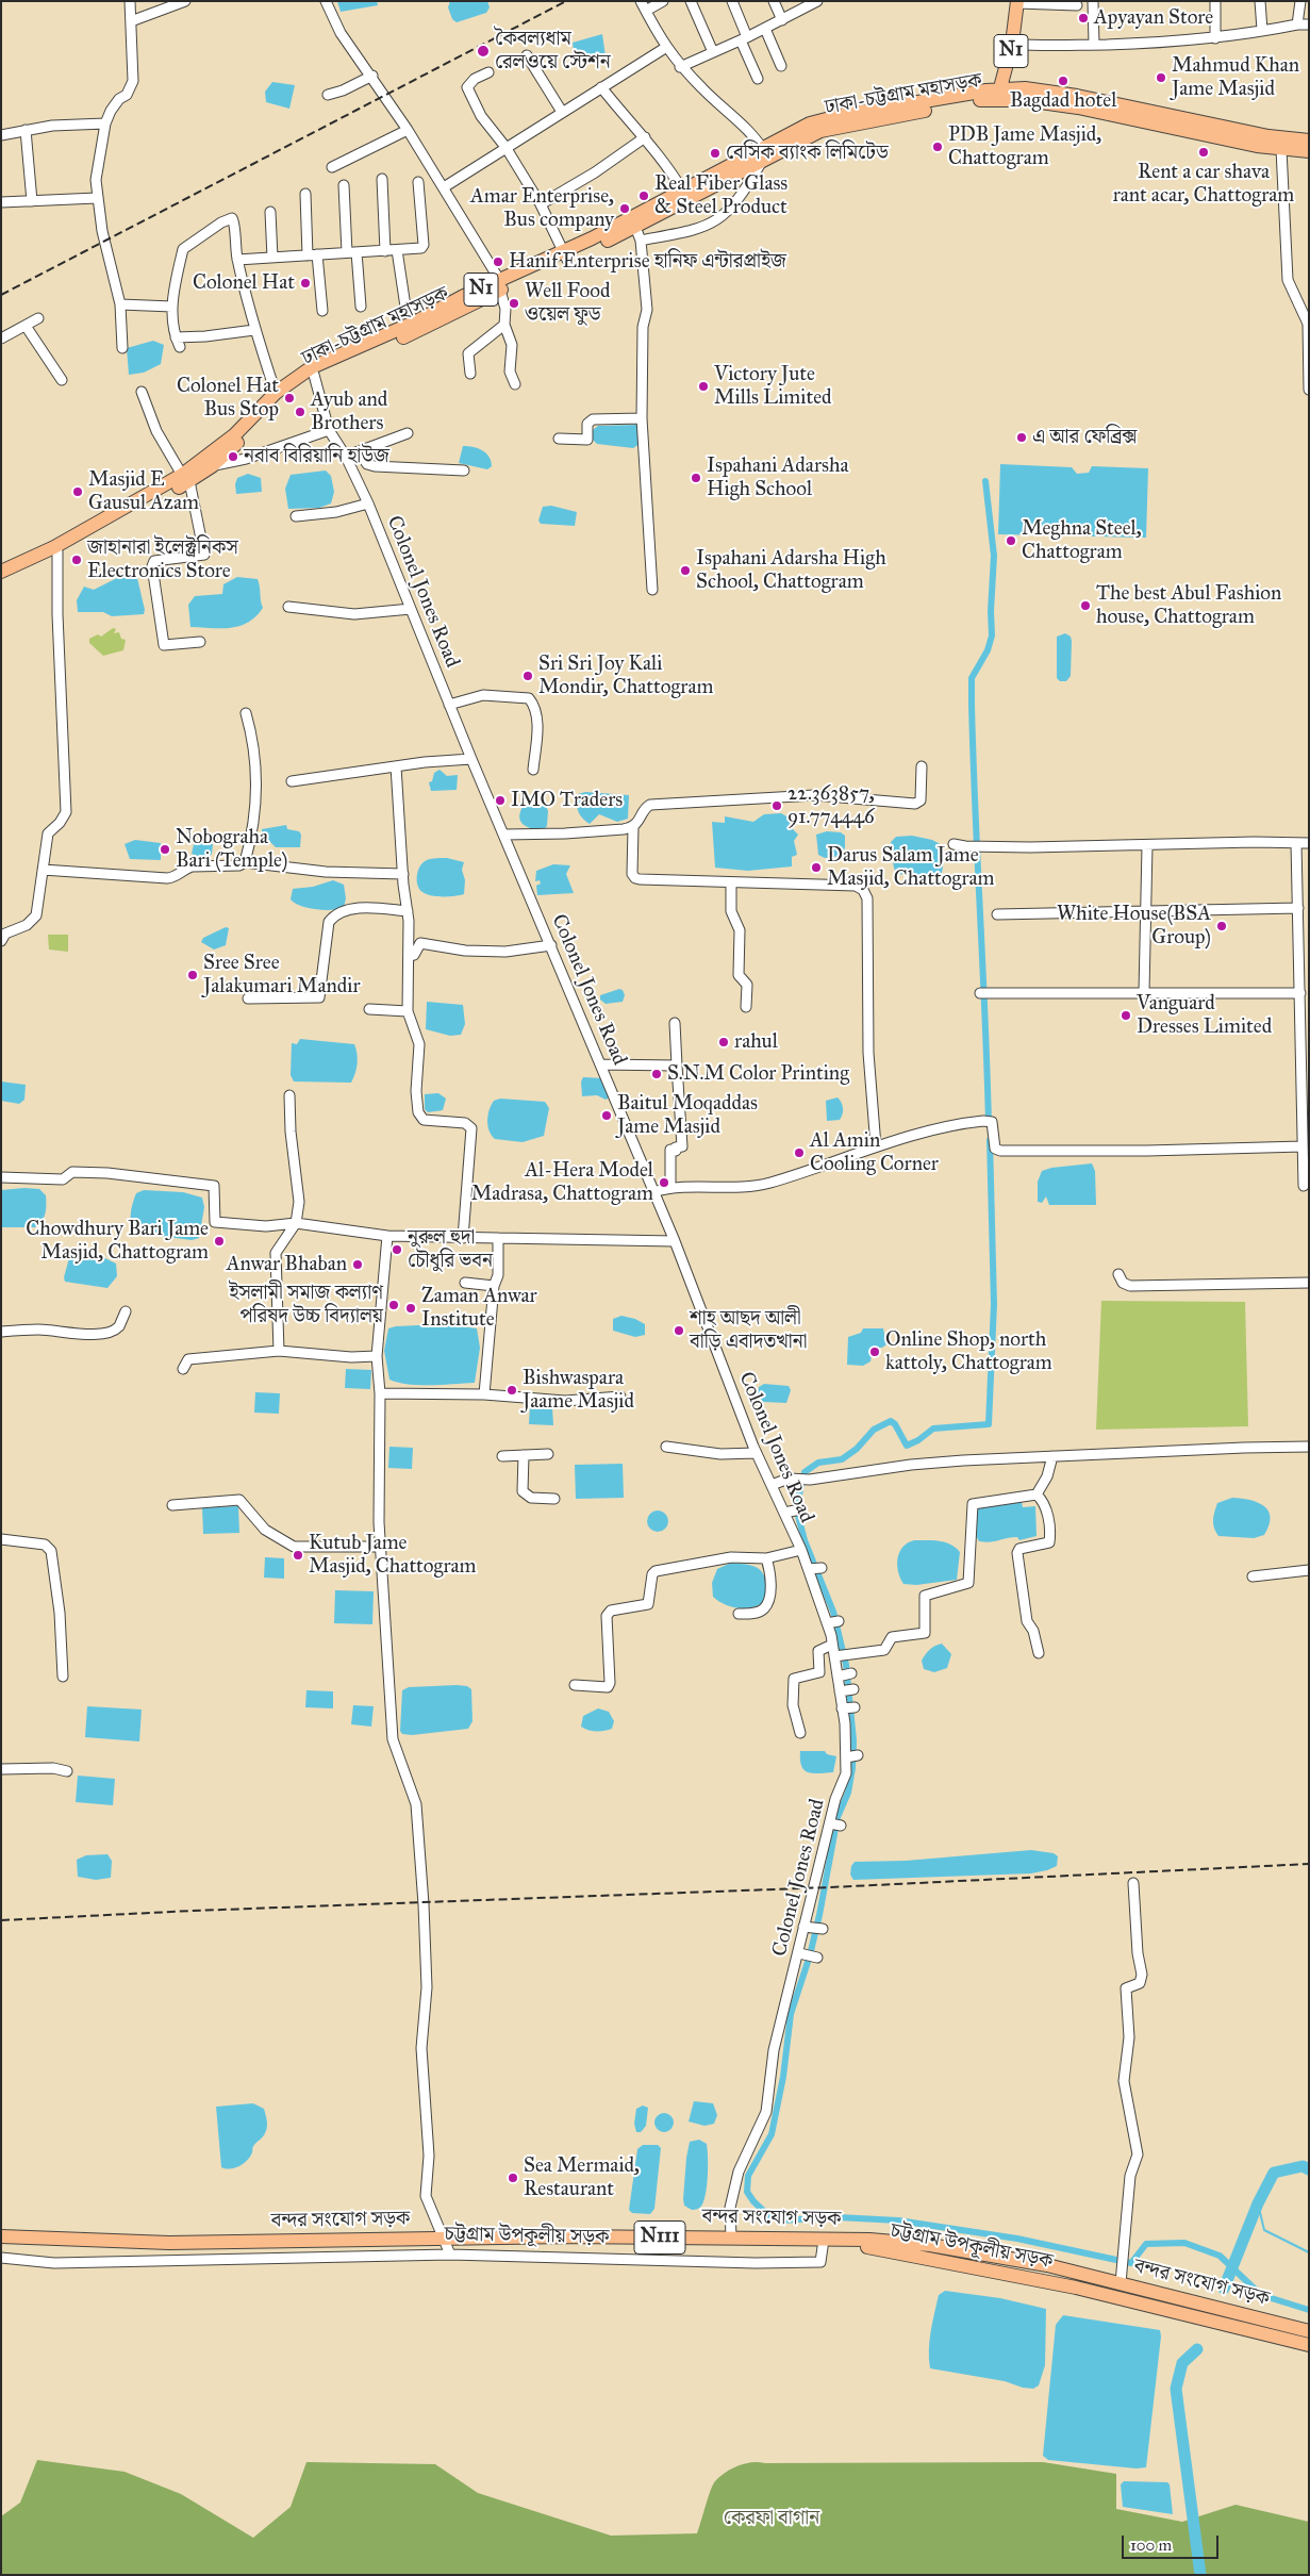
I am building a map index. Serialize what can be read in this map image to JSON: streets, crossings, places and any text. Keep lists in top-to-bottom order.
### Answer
{
  "streets": {
    "highway": [
      "N1",
      "ঢাকা-চট্টগ্রাম মহাসড়ক",
      "বন্দর সংযোগ সড়ক",
      "চট্টগ্রাম উপকূলীয় সড়ক",
      "N111"
    ],
    "street": ["Colonel Jones Road"]
  },
  "crossings": [
    ["ঢাকা-চট্টগ্রাম মহাসড়ক", "Colonel Jones Road"],
    ["Colonel Jones Road", "বন্দর সংযোগ সড়ক"],
    ["বন্দর সংযোগ সড়ক", "চট্টগ্রাম উপকূলীয় সড়ক"]
  ],
  "parks": ["কেরফা বাগান"],
  "places": [
    "Apyayan Store",
    "কৈবল্যধাম রেলওয়ে স্টেশন",
    "Mahmud Khan Jame Masjid",
    "Bagdad hotel",
    "PDB Jame Masjid, Chattogram",
    "Rent a car shava rant acar, Chattogram",
    "বেসিক ব্যাংক লিমিটেড",
    "Real Fiber Glass & Steel Product",
    "Amar Enterprise, Bus company",
    "Hanif Enterprise হানিফ এন্টারপ্রাইজ",
    "Colonel Hat",
    "Well Food ওয়েল ফুড",
    "Victory Jute Mills Limited",
    "Colonel Hat Bus Stop",
    "Ayub and Brothers",
    "এ আর ফেব্রিক্স",
    "নবাব বিরিয়ানি হাউজ",
    "Ispahani Adarsha High School",
    "Masjid E Gausul Azam",
    "Meghna Steel, Chattogram",
    "জাহানারা ইলেক্ট্রনিকস Electronics Store",
    "Ispahani Adarsha High School, Chattogram",
    "The best Abul Fashion house, Chattogram",
    "Sri Sri Joy Kali Mondir, Chattogram",
    "IMO Traders",
    "22.363857, 91.774446",
    "Nobograha Bari (Temple)",
    "Darus Salam Jame Masjid, Chattogram",
    "White House(BSA Group)",
    "Sree Sree Jalakumari Mandir",
    "Vanguard Dresses Limited",
    "rahul",
    "S.N.M Color Printing",
    "Baitul Moqaddas Jame Masjid",
    "Al Amin Cooling Corner",
    "Al-Hera Model Madrasa, Chattogram",
    "Chowdhury Bari Jame Masjid, Chattogram",
    "নুরুল হুদা চৌধুরি ভবন",
    "Anwar Bhaban",
    "ইসলামী সমাজ কল্যাণ পরিষদ উচ্চ বিদ্যালয়",
    "Zaman Anwar Institute",
    "শাহ আছদ আলী বাড়ি এবাদতখানা",
    "Online Shop, north kattoly, Chattogram",
    "Bishwaspara Jaame Masjid",
    "Kutub Jame Masjid, Chattogram",
    "Sea Mermaid, Restaurant"
  ],
  "scale_bar": "100 m"
}
